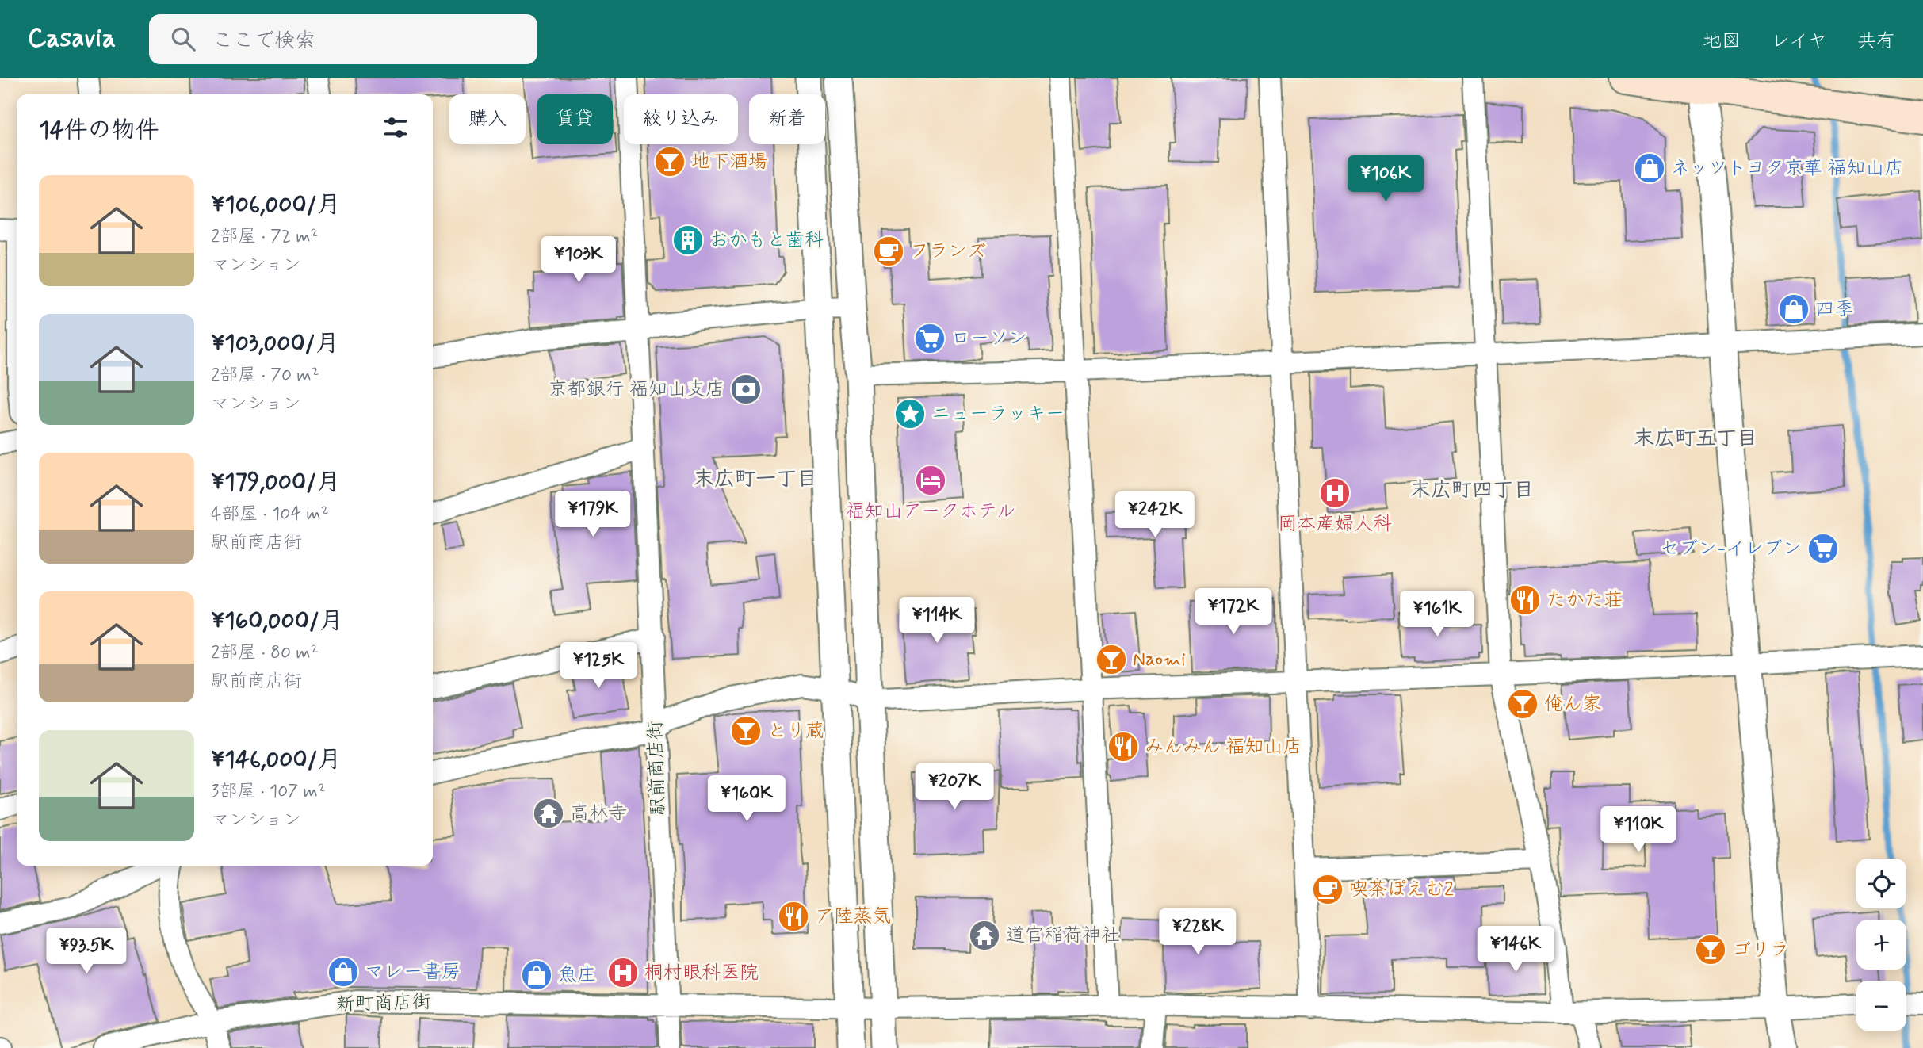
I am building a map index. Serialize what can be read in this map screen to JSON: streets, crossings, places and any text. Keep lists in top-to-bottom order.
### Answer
{
  "streets": {
    "street": ["駅前商店街", "新町商店街"]
  },
  "crossings": [
    ["駅前商店街", "新町商店街"]
  ],
  "districts": ["末広町五丁目", "末広町一丁目", "末広町四丁目"],
  "places": {
    "bar": [
      "地下酒場",
      "Naomi",
      "俺ん家",
      "とり蔵",
      "ゴリラ"
    ],
    "shop": [
      "ネッツトヨタ京華 福知山店",
      "四季",
      "マレー書房",
      "魚庄"
    ],
    "building": ["おかもと歯科"],
    "cafe": ["フランズ", "喫茶ぽえむ2"],
    "supermarket": ["ローソン", "セブン-イレブン"],
    "bank": ["京都銀行 福知山支店"],
    "place": ["ニューラッキー"],
    "hotel": ["福知山アークホテル"],
    "hospital": ["岡本産婦人科", "桐村眼科医院"],
    "restaurant": ["たかた荘", "みんみん 福知山店", "ア陸蒸気"],
    "temple": ["高林寺", "道官稲荷神社"]
  },
  "page": {
    "header": "Casavia",
    "search": "ここで検索",
    "nav": ["地図", "レイヤ", "共有"],
    "chip": [
      "購入",
      "賃貸",
      "絞り込み",
      "新着"
    ],
    "heading": "14件の物件",
    "price": [
      "¥106K",
      "¥103K",
      "¥179K",
      "¥242K",
      "¥172K",
      "¥161K",
      "¥114K",
      "¥125K",
      "¥207K",
      "¥160K",
      "¥110K",
      "¥228K",
      "¥146K",
      "¥93.5K"
    ],
    "list": [
      {
        "name": "¥106,000/月",
        "note": "2部屋 · 72 m² · マンション"
      },
      {
        "name": "¥103,000/月",
        "note": "2部屋 · 70 m² · マンション"
      },
      {
        "name": "¥179,000/月",
        "note": "4部屋 · 104 m² · 駅前商店街"
      },
      {
        "name": "¥160,000/月",
        "note": "2部屋 · 80 m² · 駅前商店街"
      },
      {
        "name": "¥146,000/月",
        "note": "3部屋 · 107 m² · マンション"
      }
    ],
    "map_buttons": ["+", "−"]
  }
}
